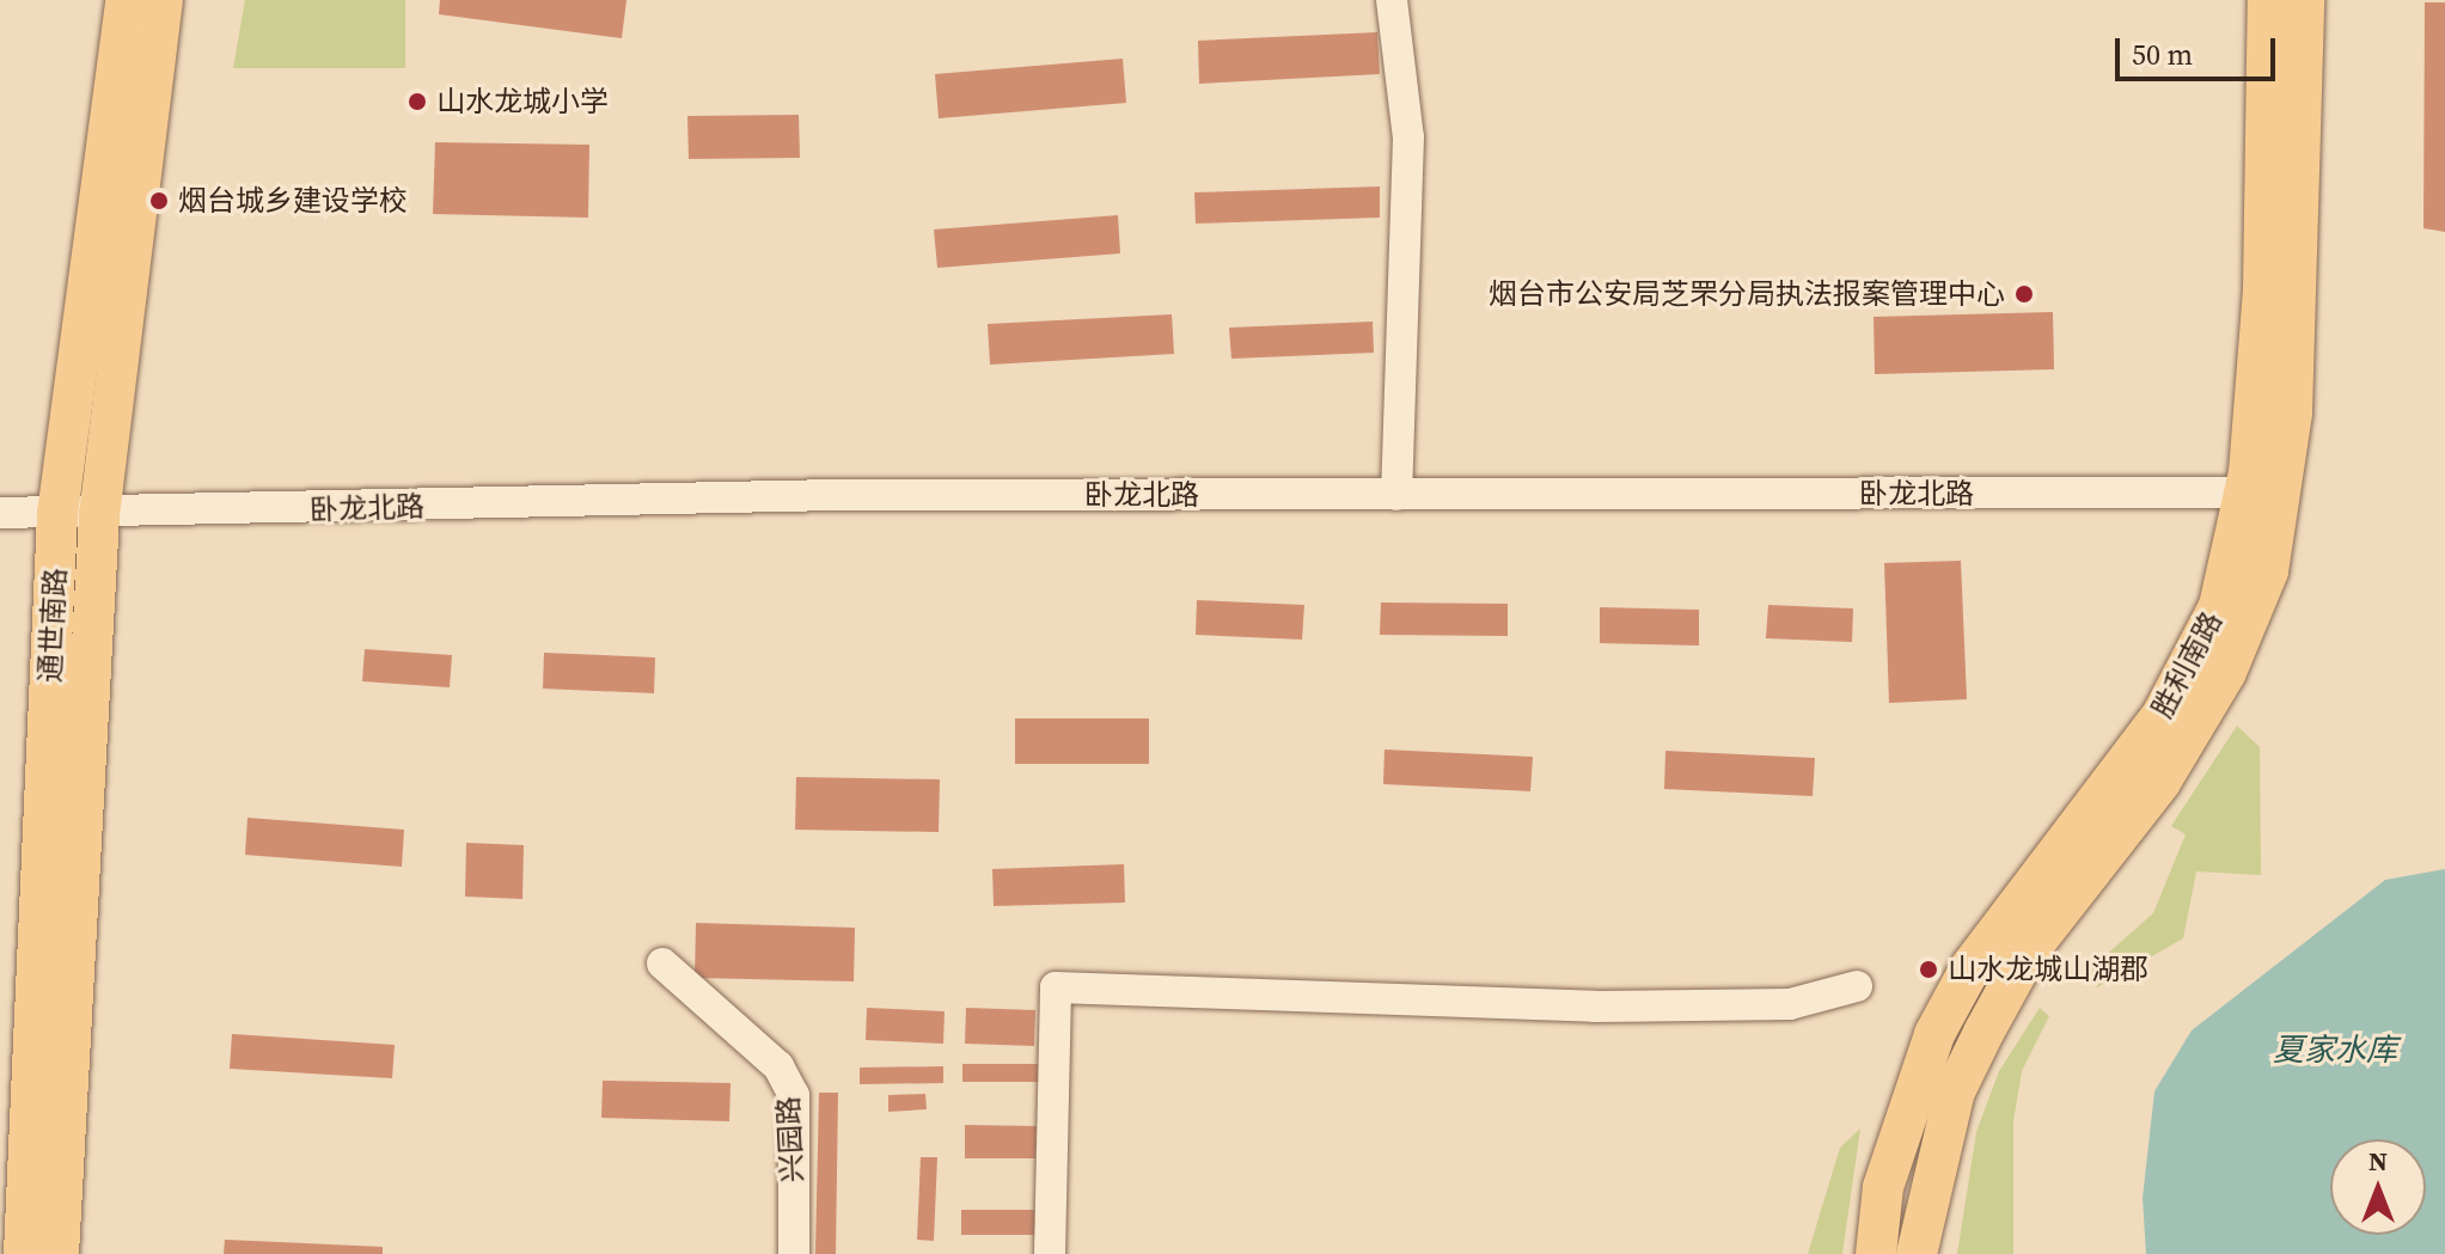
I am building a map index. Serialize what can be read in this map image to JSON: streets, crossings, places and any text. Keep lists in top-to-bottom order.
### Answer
{
  "streets": {
    "main road": ["通世南路", "胜利南路"],
    "street": ["卧龙北路", "兴园路"]
  },
  "crossings": [
    ["卧龙北路", "通世南路"],
    ["卧龙北路", "胜利南路"]
  ],
  "water": ["夏家水库"],
  "places": [
    "山水龙城小学",
    "烟台城乡建设学校",
    "烟台市公安局芝罘分局执法报案管理中心",
    "山水龙城山湖郡"
  ],
  "scale_bar": "50 m",
  "north": "top"
}
